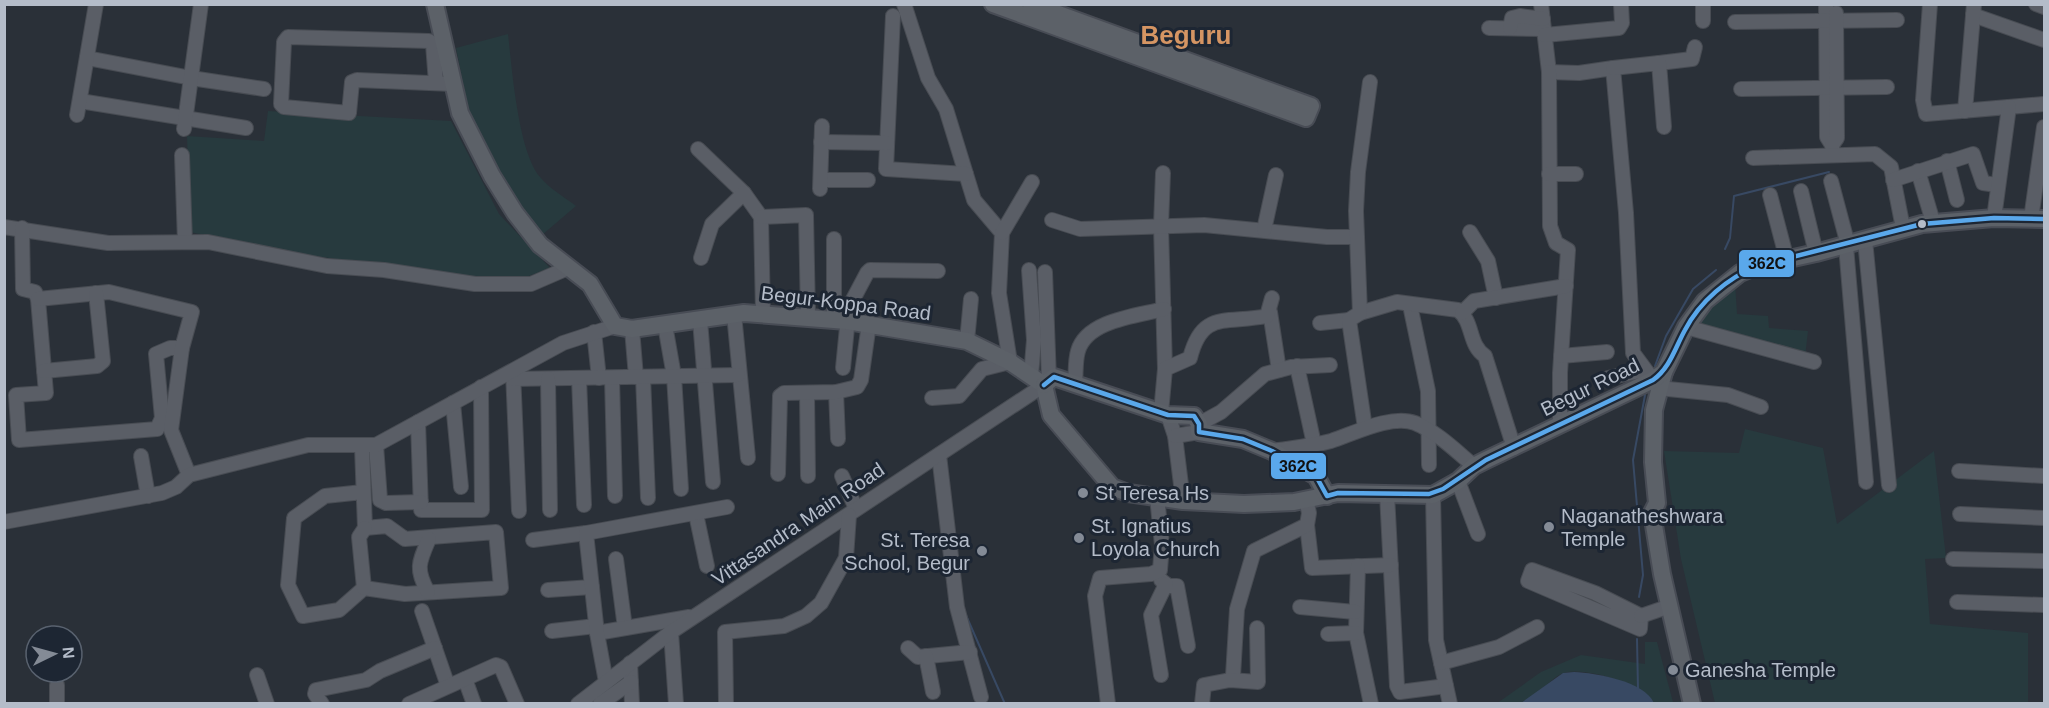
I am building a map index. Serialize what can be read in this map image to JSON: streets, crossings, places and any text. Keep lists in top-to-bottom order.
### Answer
{
  "streets": {
    "main road": ["Begur-Koppa Road", "Begur Road"],
    "street": ["Vittasandra Main Road"]
  },
  "crossings": [
    ["Begur-Koppa Road", "Vittasandra Main Road"]
  ],
  "districts": ["Beguru"],
  "places": [
    "St Teresa Hs",
    "Naganatheshwara Temple",
    "St. Ignatius Loyola Church",
    "St. Teresa School, Begur",
    "Ganesha Temple"
  ],
  "lines": ["transit line 362C"],
  "north": "right"
}
